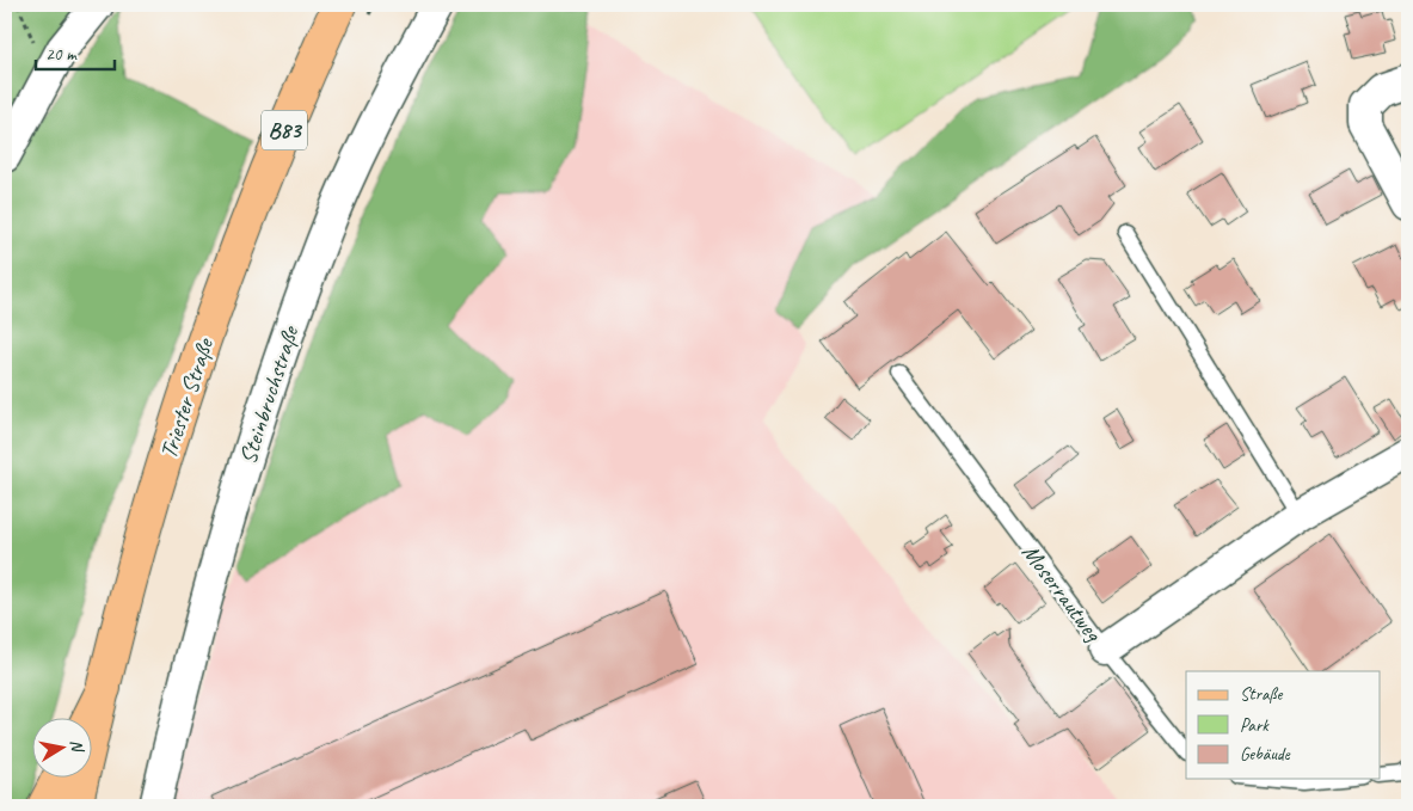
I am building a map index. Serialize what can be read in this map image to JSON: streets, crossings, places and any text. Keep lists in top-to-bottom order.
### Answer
{
  "streets": {
    "main road": ["B83", "Triester Straße"],
    "street": ["Steinbruchstraße", "Moserrautweg"]
  },
  "legend": ["Straße", "Park", "Gebäude"],
  "scale_bar": "20 m",
  "north": "right"
}
